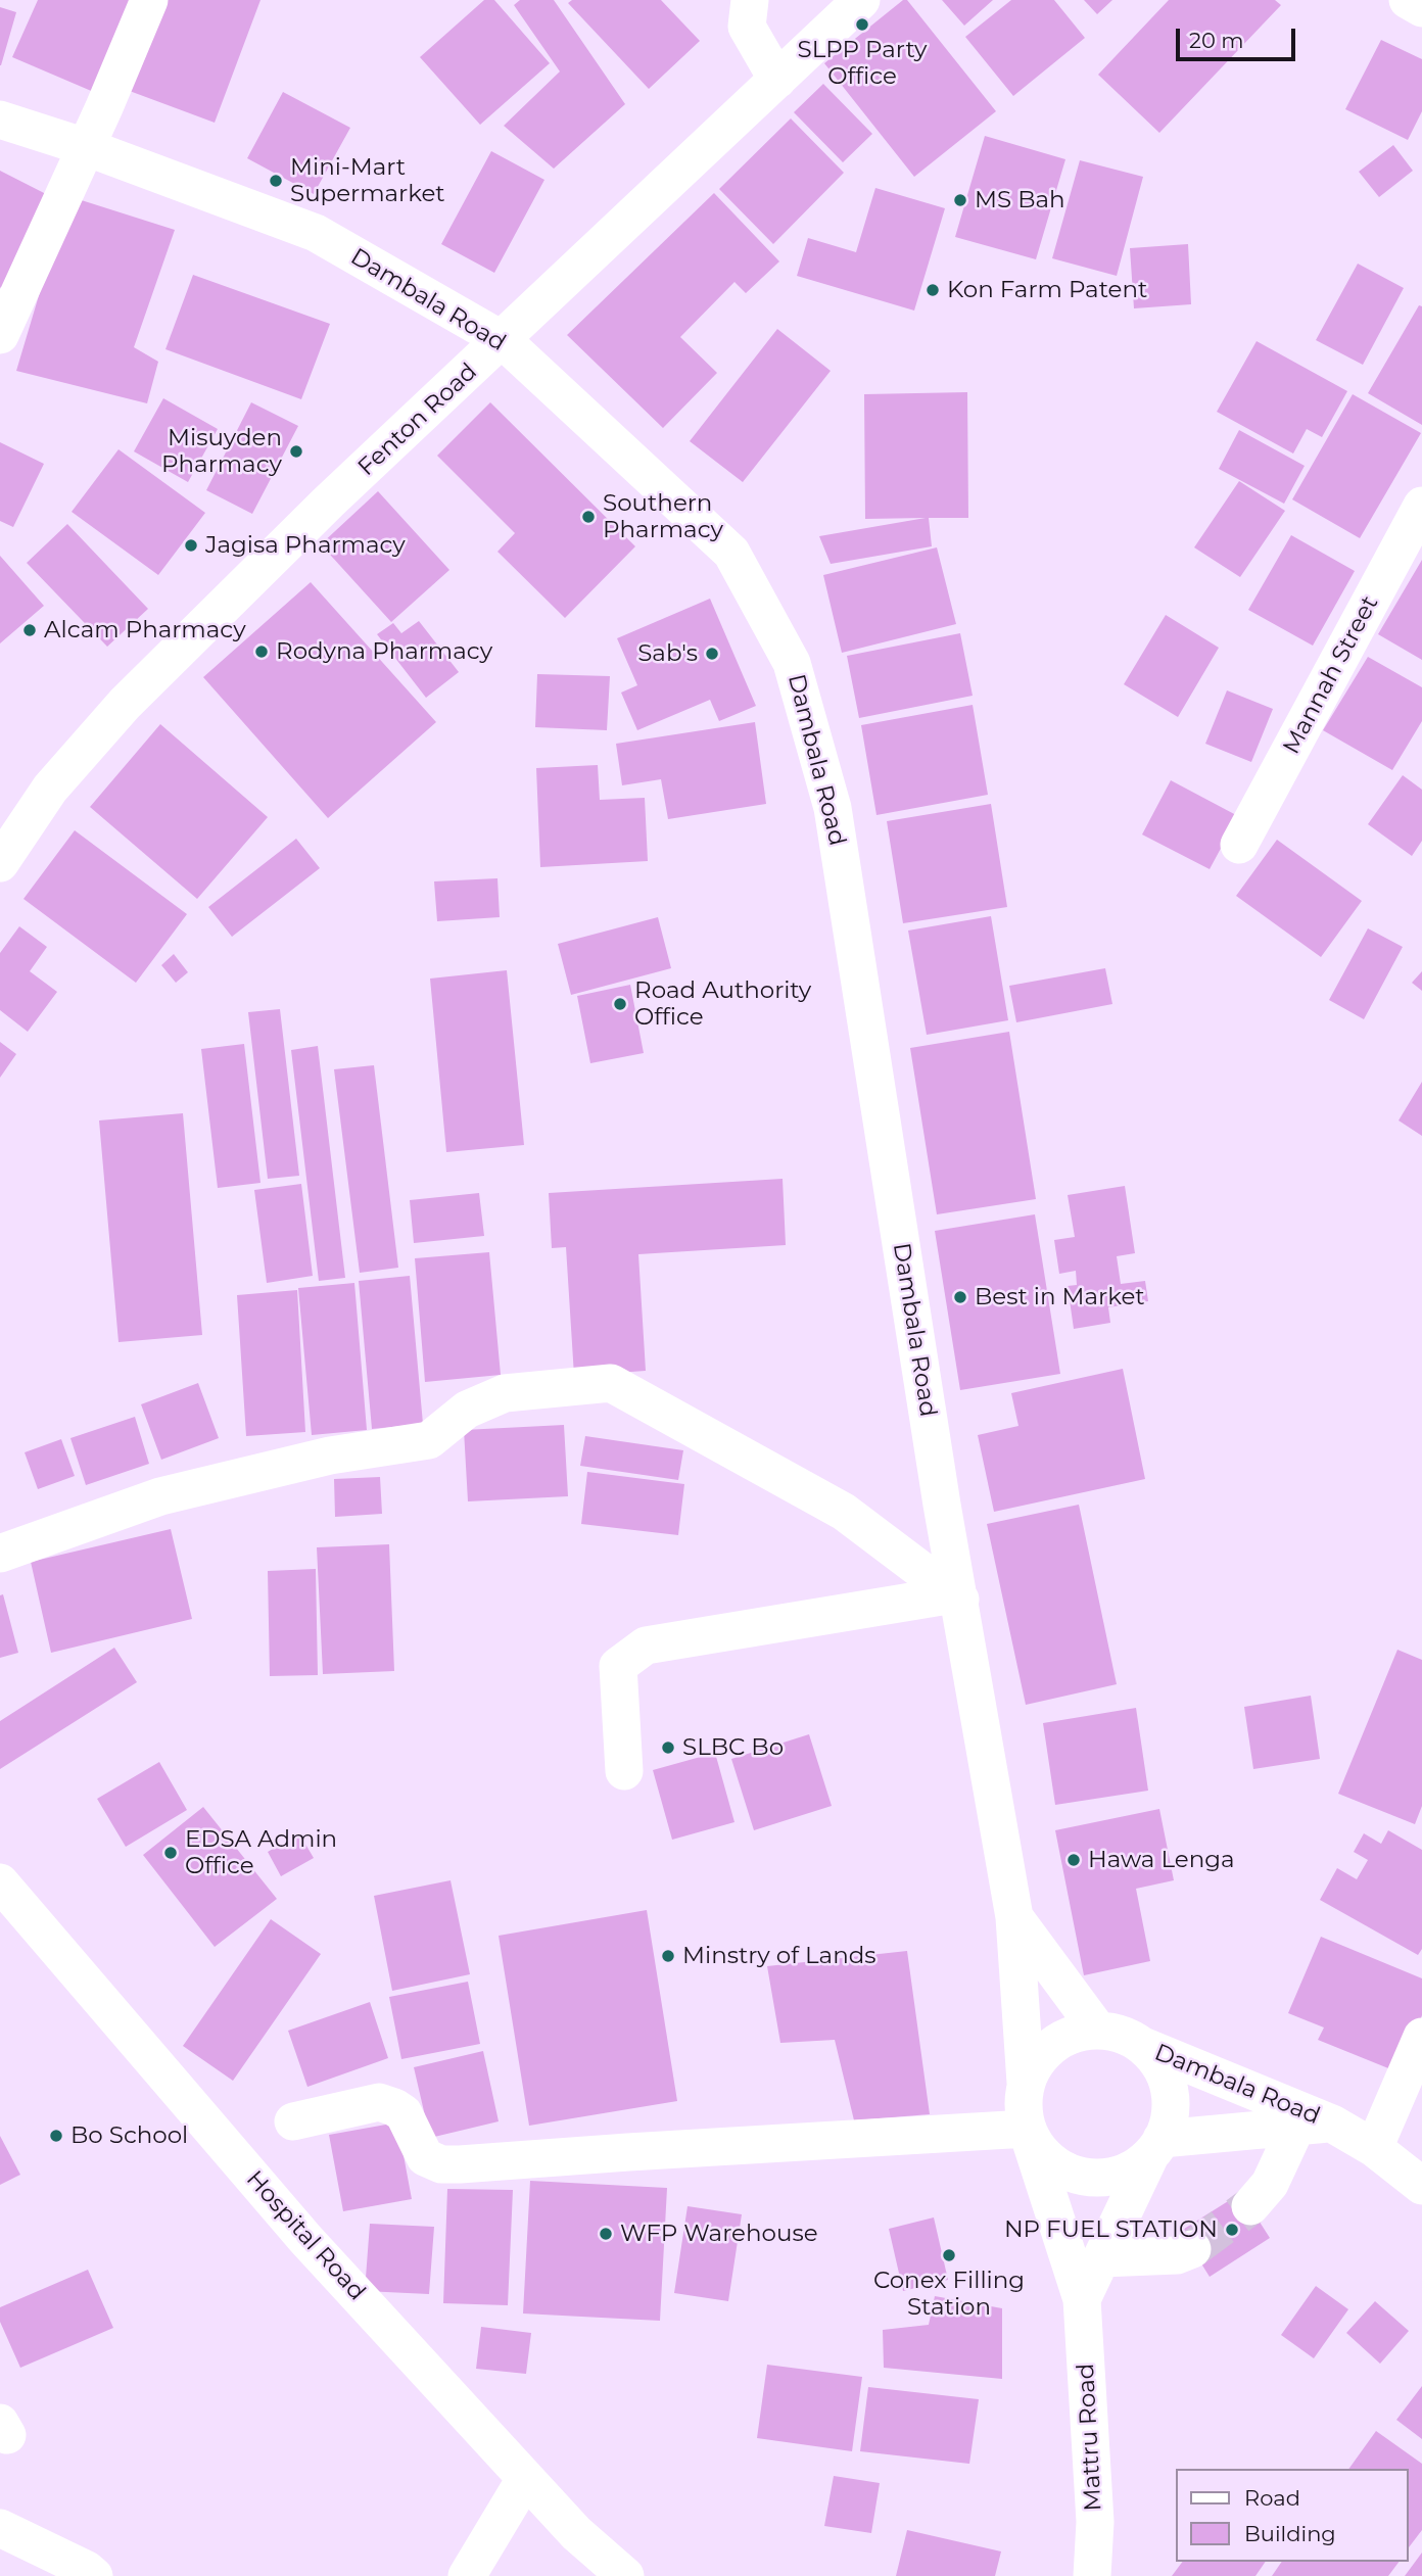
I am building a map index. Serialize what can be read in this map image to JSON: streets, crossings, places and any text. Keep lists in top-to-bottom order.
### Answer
{
  "streets": {
    "street": [
      "Dambala Road",
      "Fenton Road",
      "Mannah Street",
      "Hospital Road",
      "Mattru Road"
    ]
  },
  "crossings": [
    ["Dambala Road", "Fenton Road"],
    ["Dambala Road", "Mattru Road"]
  ],
  "places": [
    "SLPP Party Office",
    "Mini-Mart Supermarket",
    "MS Bah",
    "Kon Farm Patent",
    "Misuyden Pharmacy",
    "Southern Pharmacy",
    "Jagisa Pharmacy",
    "Alcam Pharmacy",
    "Rodyna Pharmacy",
    "Sab's",
    "Road Authority Office",
    "Best in Market",
    "SLBC Bo",
    "EDSA Admin Office",
    "Hawa Lenga",
    "Minstry of Lands",
    "Bo School",
    "NP FUEL STATION",
    "WFP Warehouse",
    "Conex Filling Station"
  ],
  "legend": ["Road", "Building"],
  "scale_bar": "20 m"
}
